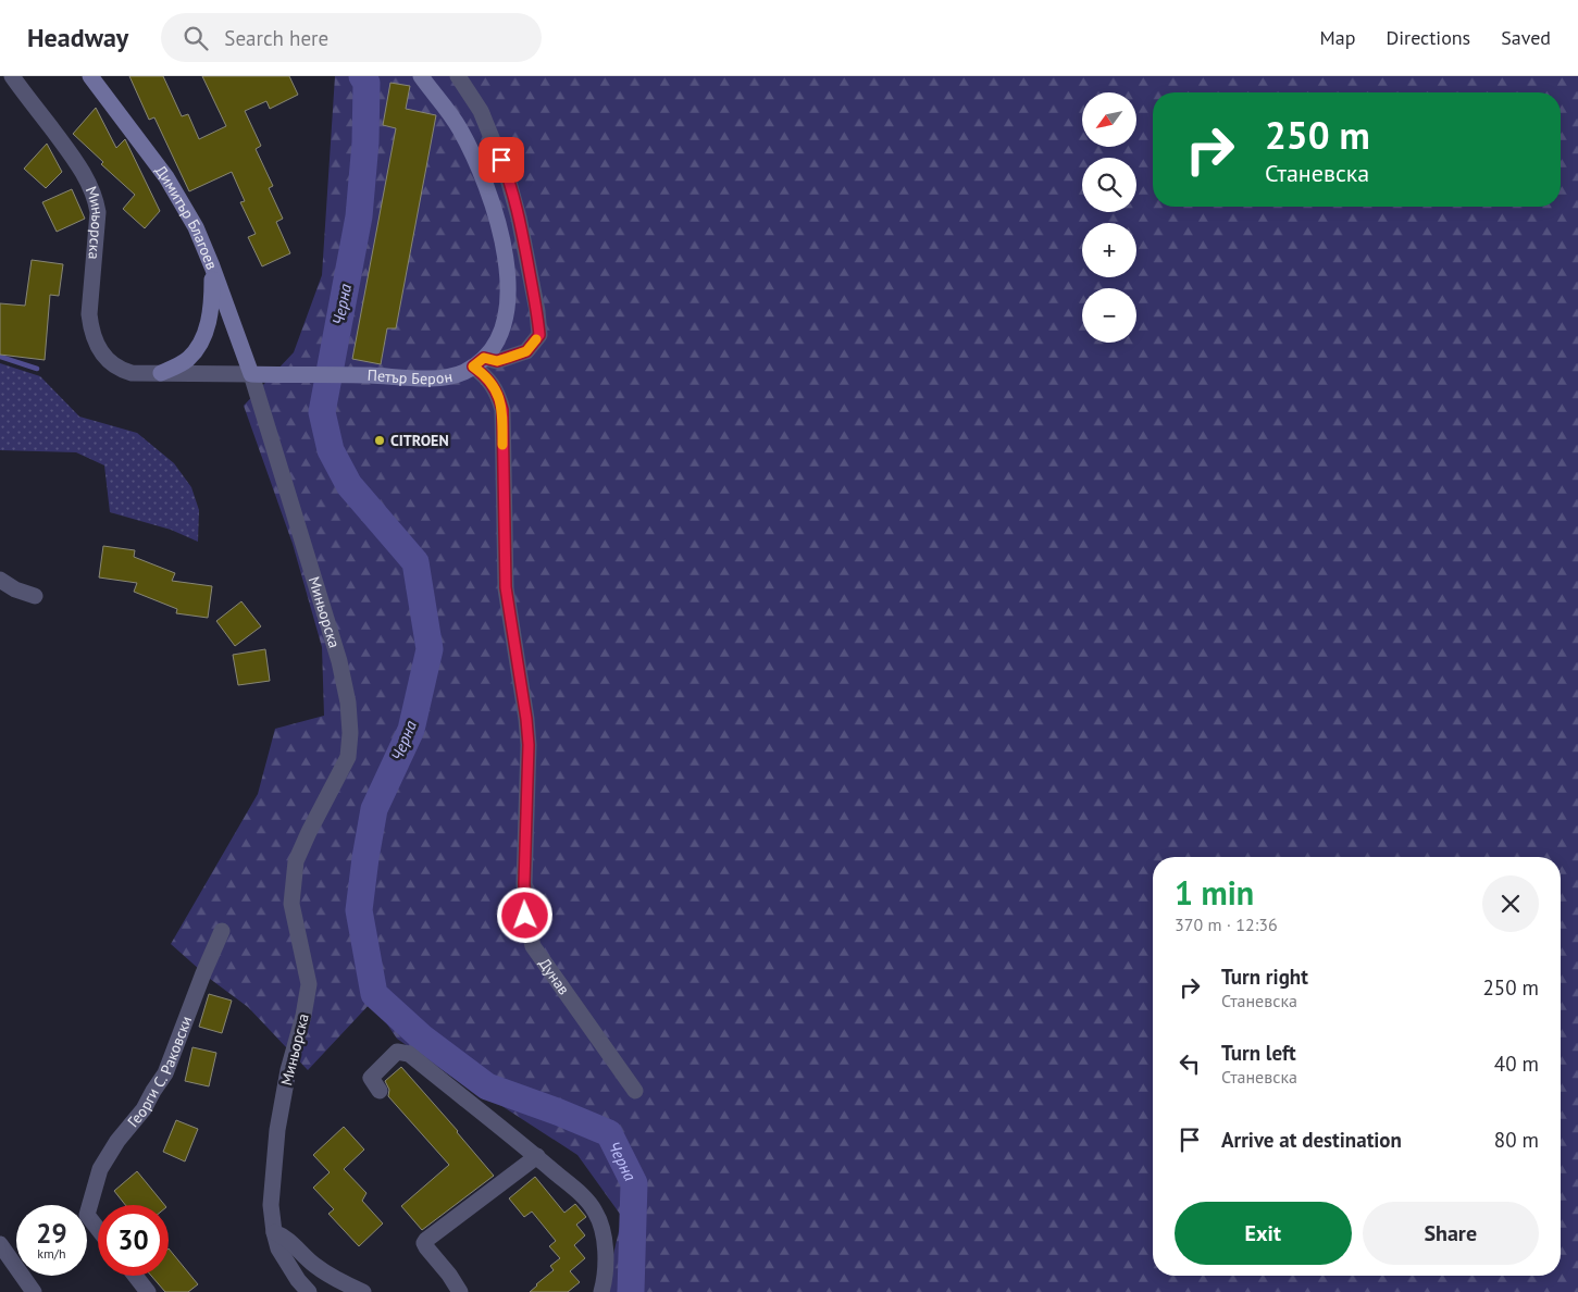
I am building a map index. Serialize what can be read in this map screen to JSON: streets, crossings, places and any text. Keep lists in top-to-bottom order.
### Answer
{
  "streets": {
    "main road": ["Димитър Благоев", "Петър Берон"],
    "street": ["Миньорска", "Дунав", "Георги С. Раковски"]
  },
  "crossings": [
    ["Димитър Благоев", "Миньорска"],
    ["Димитър Благоев", "Петър Берон"],
    ["Миньорска", "Петър Берон"],
    ["Петър Берон", "Дунав"]
  ],
  "water": ["Черна"],
  "places": ["CITROEN"],
  "north": "bottom left",
  "page": {
    "header": "Headway",
    "search": "Search here",
    "nav": ["Map", "Directions", "Saved"],
    "map_buttons": ["+", "−"],
    "turn": ["250 m", "Станевска"],
    "heading": ["1 min", "370 m · 12:36"],
    "list": [
      {
        "name": "Turn right",
        "note": "Станевска",
        "value": "250 m"
      },
      {
        "name": "Turn left",
        "note": "Станевска",
        "value": "40 m"
      },
      {
        "name": "Arrive at destination",
        "value": "80 m"
      }
    ],
    "buttons": ["Exit", "Share"],
    "speed": "29 km/h",
    "limit": "30"
  }
}
